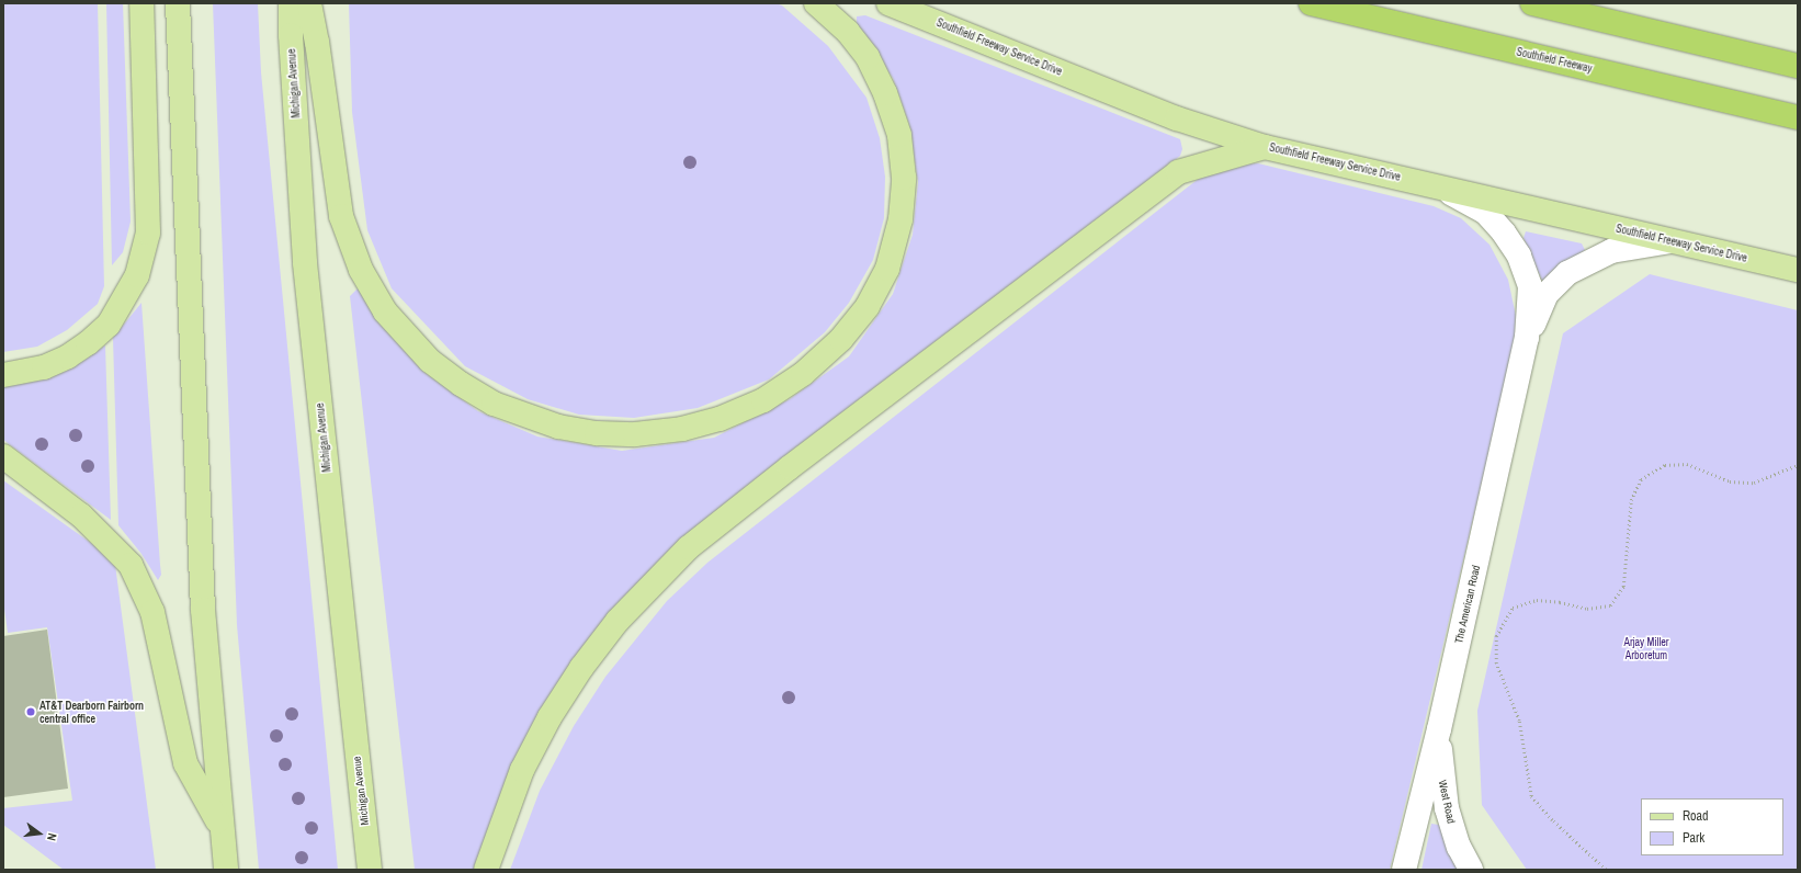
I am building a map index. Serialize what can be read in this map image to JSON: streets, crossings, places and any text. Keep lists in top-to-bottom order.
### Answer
{
  "streets": {
    "highway": ["Southfield Freeway"],
    "main road": ["Southfield Freeway Service Drive", "Michigan Avenue"],
    "street": ["The American Road", "West Road"]
  },
  "crossings": [
    ["Southfield Freeway Service Drive", "The American Road"],
    ["The American Road", "West Road"]
  ],
  "parks": ["Arjay Miller Arboretum"],
  "places": ["AT&T Dearborn Fairborn central office"],
  "legend": ["Road", "Park"],
  "north": "right"
}
